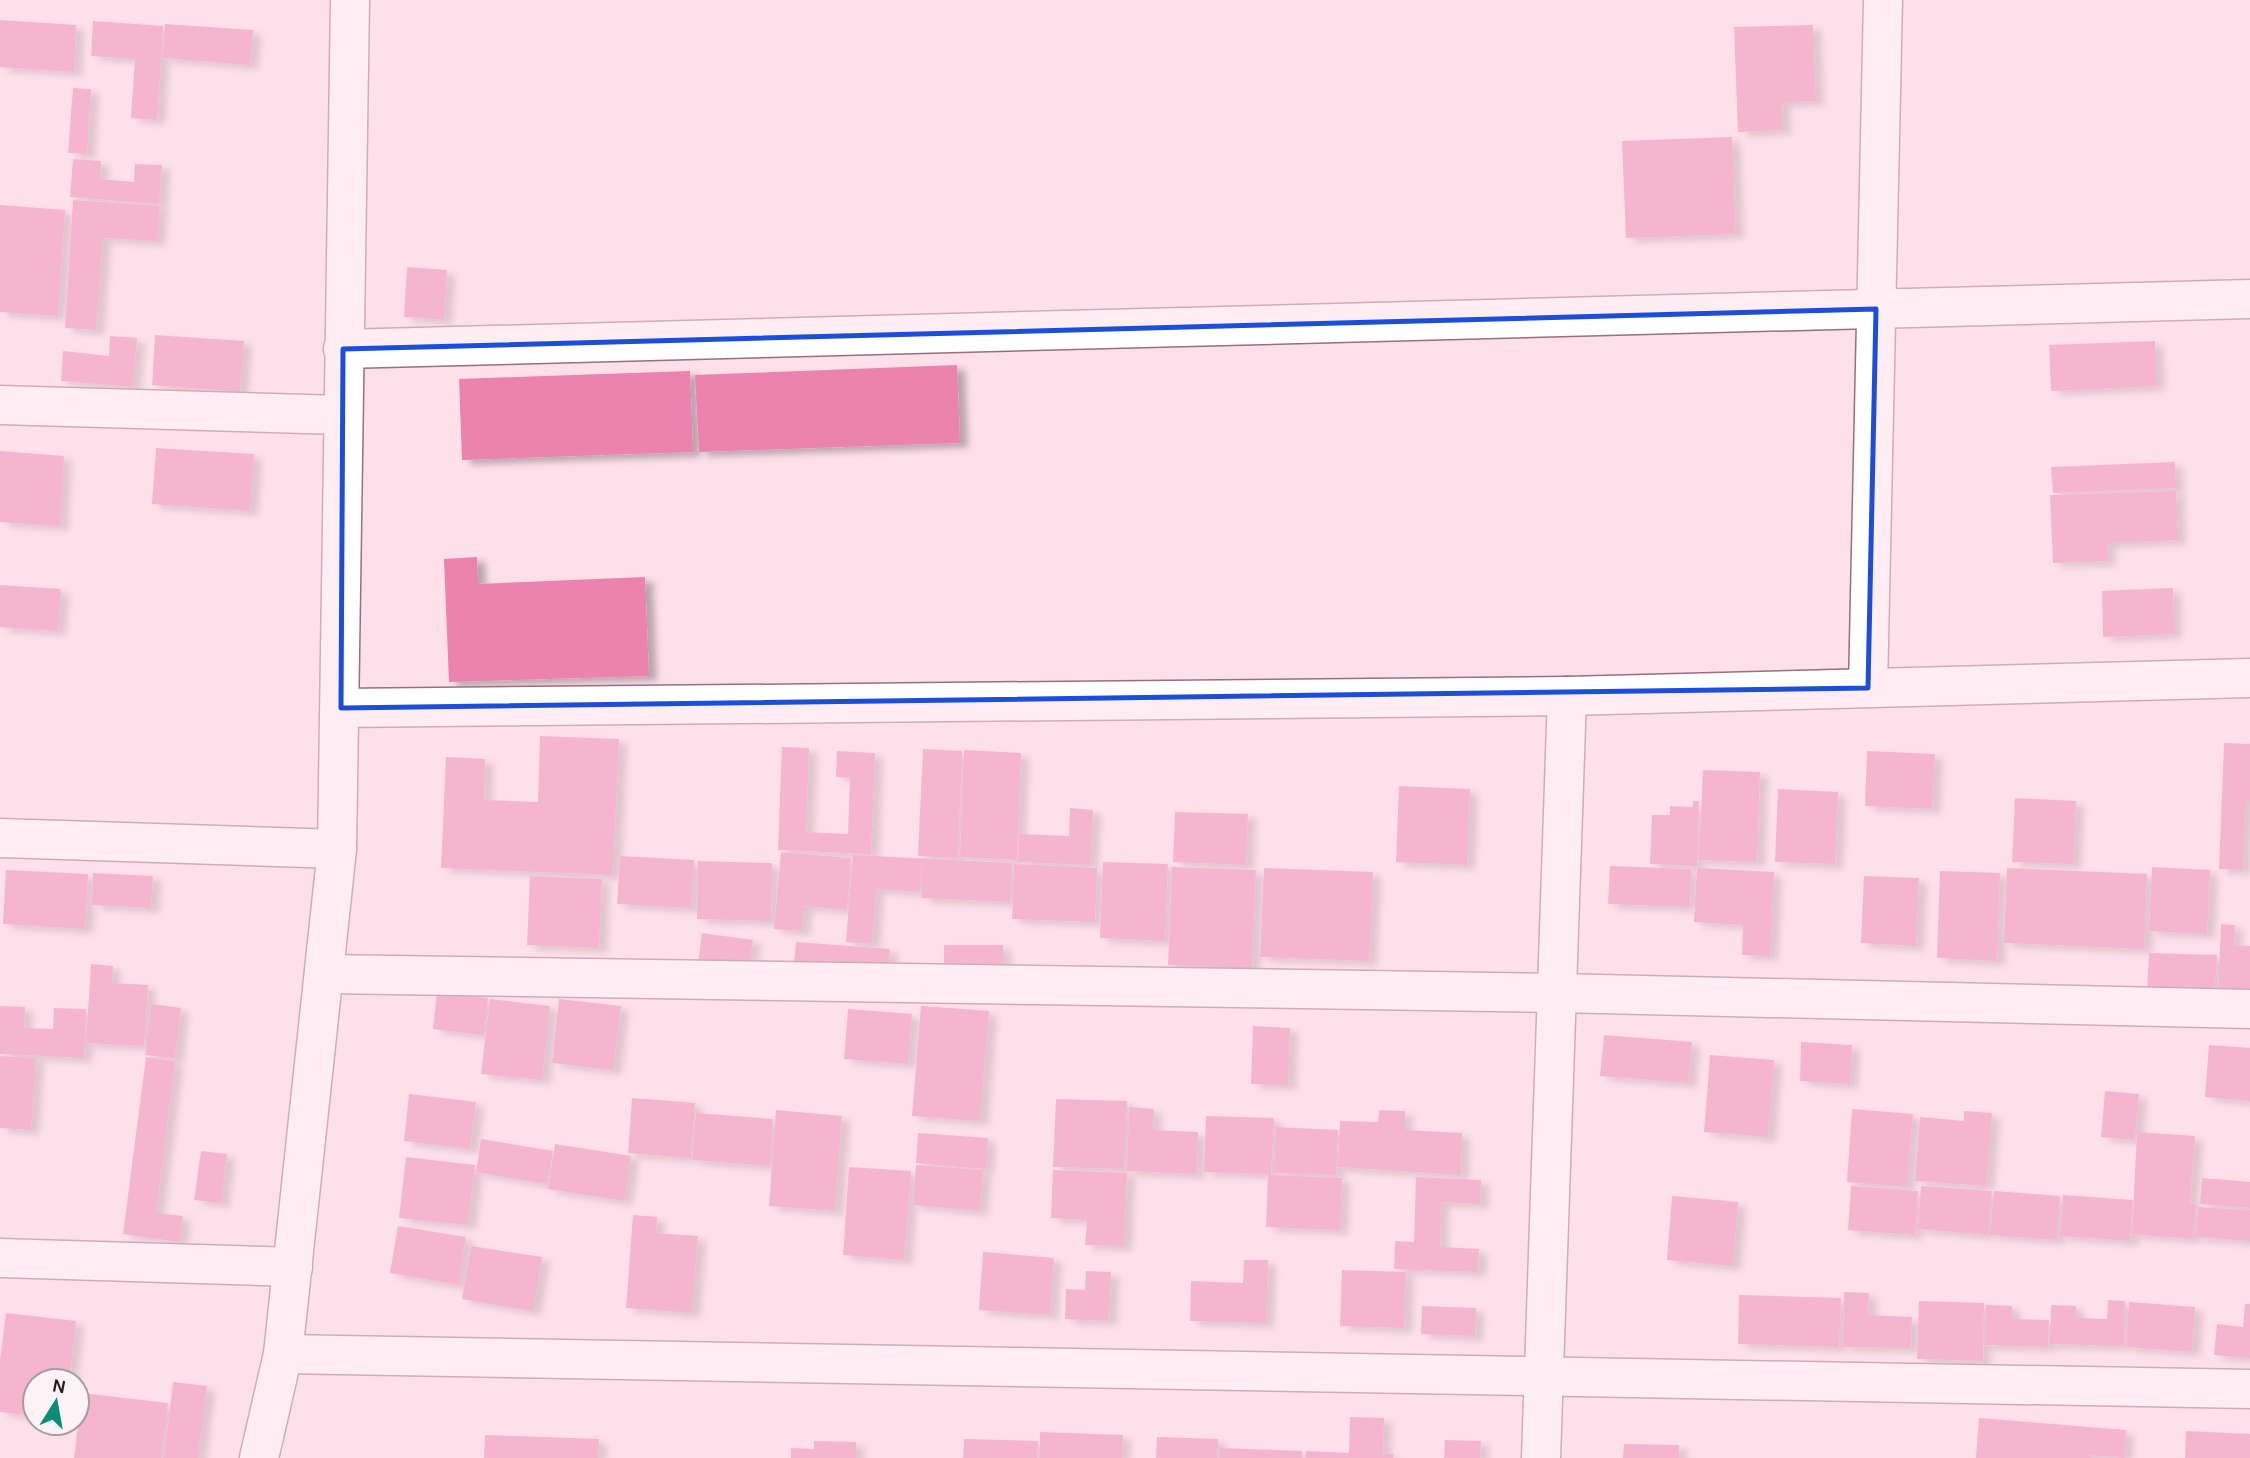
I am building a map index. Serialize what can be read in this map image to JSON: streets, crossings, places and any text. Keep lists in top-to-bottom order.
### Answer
{
  "north": "top"
}
